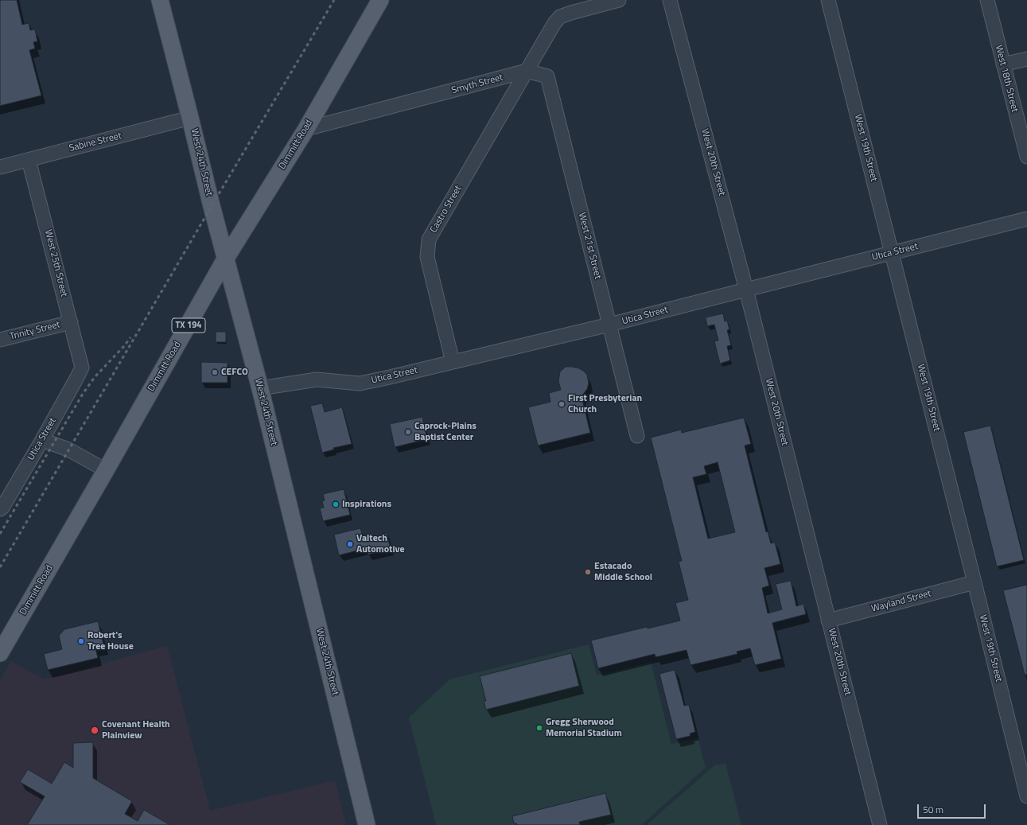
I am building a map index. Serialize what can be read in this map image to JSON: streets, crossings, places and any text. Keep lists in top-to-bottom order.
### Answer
{
  "streets": {
    "main road": ["Dimmitt Road", "West 24th Street", "TX 194"],
    "street": [
      "West 18th Street",
      "Smyth Street",
      "Sabine Street",
      "West 19th Street",
      "West 20th Street",
      "Castro Street",
      "West 21st Street",
      "Utica Street",
      "West 25th Street",
      "Trinity Street",
      "Wayland Street"
    ]
  },
  "crossings": [
    ["Smyth Street", "Dimmitt Road"],
    ["Smyth Street", "Castro Street"],
    ["Smyth Street", "West 21st Street"],
    ["Sabine Street", "West 24th Street"],
    ["Sabine Street", "West 25th Street"],
    ["Dimmitt Road", "West 24th Street"],
    ["West 19th Street", "Utica Street"],
    ["West 19th Street", "Wayland Street"],
    ["West 24th Street", "Utica Street"],
    ["West 20th Street", "Utica Street"],
    ["West 20th Street", "Wayland Street"],
    ["Castro Street", "West 21st Street"],
    ["Castro Street", "Utica Street"],
    ["West 21st Street", "Utica Street"],
    ["Utica Street", "West 25th Street"],
    ["West 25th Street", "Trinity Street"]
  ],
  "places": [
    "CEFCO",
    "First Presbyterian Church",
    "Caprock-Plains Baptist Center",
    "Inspirations",
    "Valtech Automotive",
    "Estacado Middle School",
    "Robert's Tree House",
    "Gregg Sherwood Memorial Stadium",
    "Covenant Health Plainview"
  ],
  "scale_bar": "50 m"
}
